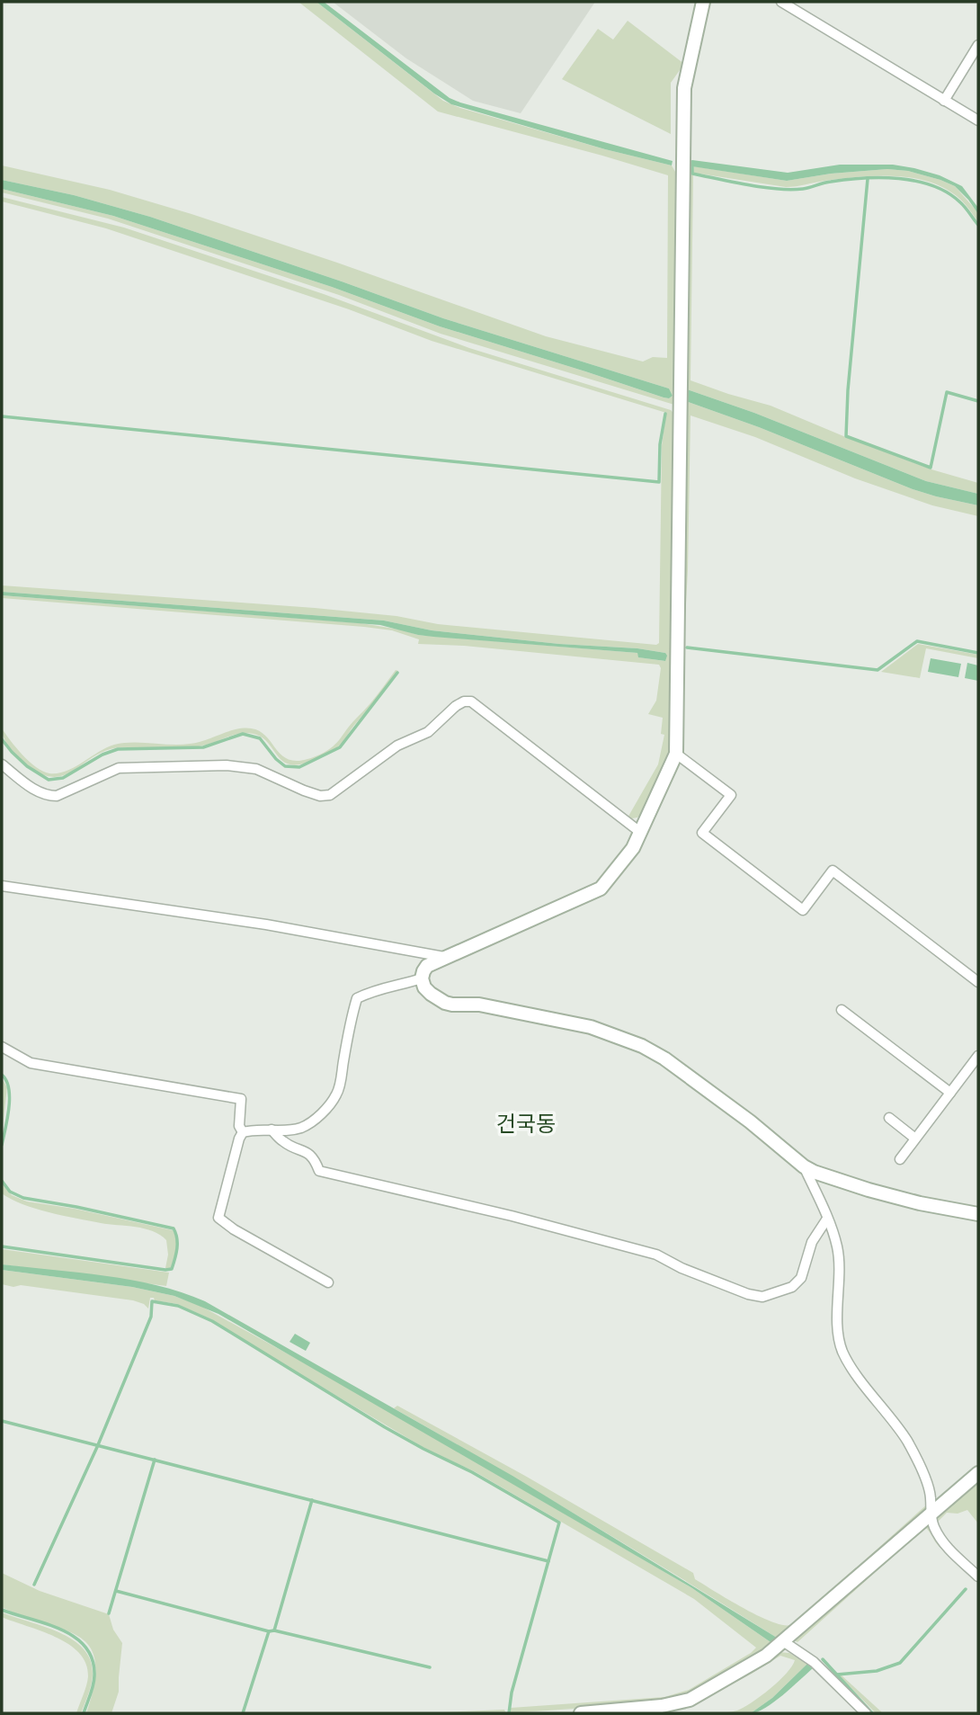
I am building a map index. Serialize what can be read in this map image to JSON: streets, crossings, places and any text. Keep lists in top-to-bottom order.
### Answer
{
  "districts": ["건국동"]
}
